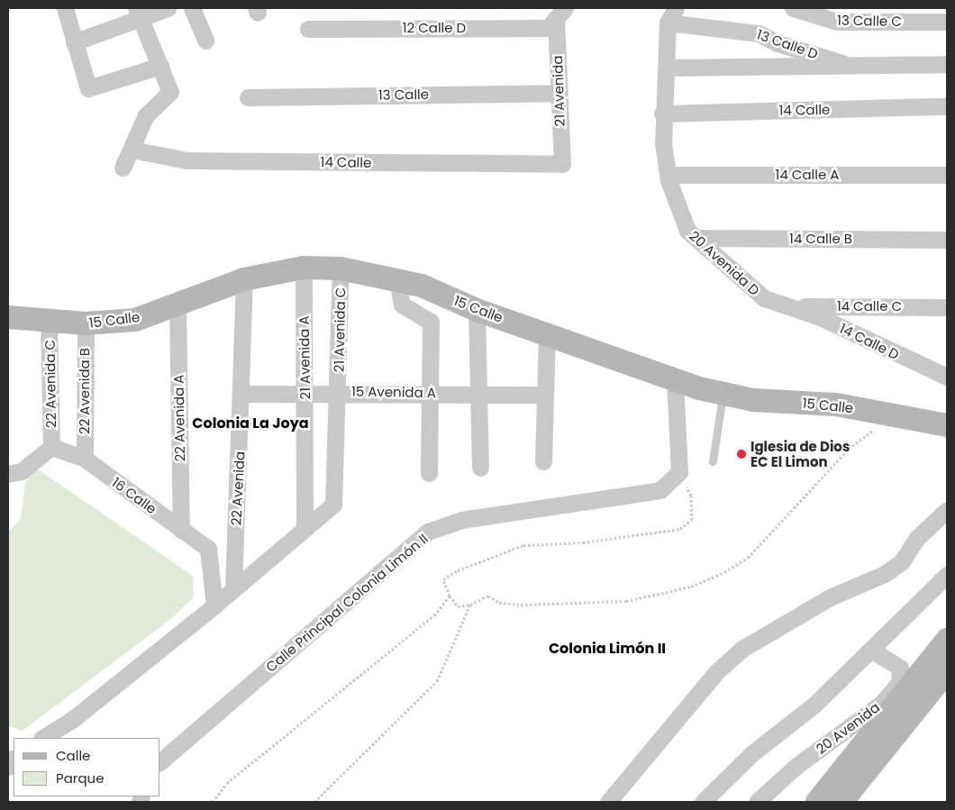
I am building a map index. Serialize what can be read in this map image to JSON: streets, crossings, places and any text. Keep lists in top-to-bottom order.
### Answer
{
  "streets": {
    "street": [
      "13 Calle C",
      "12 Calle D",
      "13 Calle D",
      "21 Avenida",
      "13 Calle",
      "14 Calle",
      "14 Calle A",
      "14 Calle B",
      "20 Avenida D",
      "14 Calle C",
      "15 Calle",
      "21 Avenida C",
      "14 Calle D",
      "21 Avenida A",
      "22 Avenida C",
      "22 Avenida B",
      "15 Avenida A",
      "22 Avenida A",
      "22 Avenida",
      "16 Calle",
      "Calle Principal Colonia Limón II",
      "20 Avenida"
    ]
  },
  "crossings": [
    ["12 Calle D", "21 Avenida"],
    ["13 Calle D", "20 Avenida D"],
    ["21 Avenida", "13 Calle"],
    ["21 Avenida", "14 Calle"],
    ["14 Calle", "20 Avenida D"],
    ["14 Calle A", "20 Avenida D"],
    ["14 Calle B", "20 Avenida D"],
    ["20 Avenida D", "14 Calle C"],
    ["20 Avenida D", "14 Calle D"],
    ["14 Calle C", "14 Calle D"],
    ["15 Calle", "21 Avenida C"],
    ["15 Calle", "21 Avenida A"],
    ["15 Calle", "22 Avenida C"],
    ["15 Calle", "22 Avenida B"],
    ["15 Calle", "22 Avenida A"],
    ["15 Calle", "22 Avenida"],
    ["21 Avenida C", "21 Avenida A"],
    ["21 Avenida C", "15 Avenida A"],
    ["21 Avenida A", "15 Avenida A"],
    ["22 Avenida C", "16 Calle"],
    ["22 Avenida B", "16 Calle"],
    ["15 Avenida A", "22 Avenida"],
    ["22 Avenida A", "16 Calle"]
  ],
  "districts": ["Colonia La Joya", "Colonia Limón II"],
  "places": ["Iglesia de Dios EC El Limon"],
  "legend": ["Calle", "Parque"]
}
